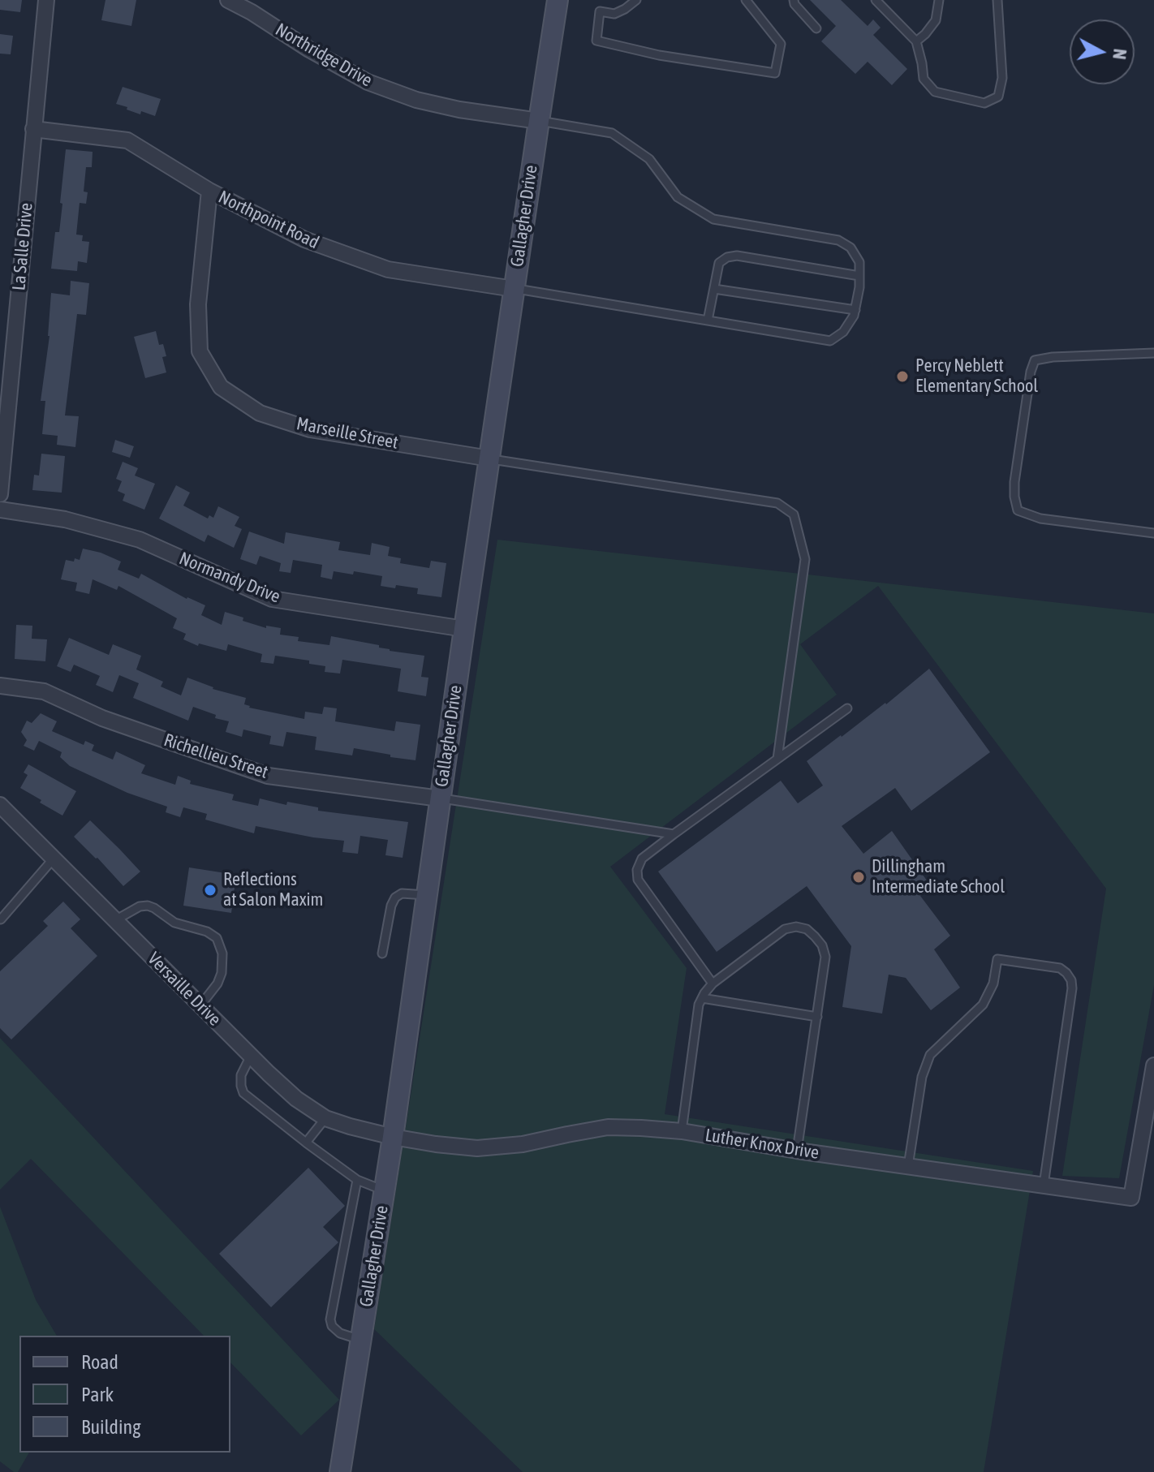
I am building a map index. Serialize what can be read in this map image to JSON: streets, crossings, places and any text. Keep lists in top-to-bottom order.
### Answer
{
  "streets": {
    "street": [
      "Northridge Drive",
      "Gallagher Drive",
      "Northpoint Road",
      "La Salle Drive",
      "Marseille Street",
      "Normandy Drive",
      "Richellieu Street",
      "Versaille Drive",
      "Luther Knox Drive"
    ]
  },
  "crossings": [
    ["Northridge Drive", "Gallagher Drive"],
    ["Gallagher Drive", "Northpoint Road"],
    ["Gallagher Drive", "Marseille Street"],
    ["Gallagher Drive", "Normandy Drive"],
    ["Gallagher Drive", "Richellieu Street"],
    ["Gallagher Drive", "Versaille Drive"],
    ["Gallagher Drive", "Luther Knox Drive"],
    ["Northpoint Road", "La Salle Drive"],
    ["Northpoint Road", "Marseille Street"],
    ["Versaille Drive", "Luther Knox Drive"]
  ],
  "places": ["Percy Neblett Elementary School", "Dillingham Intermediate School", "Reflections at Salon Maxim"],
  "legend": ["Road", "Park", "Building"],
  "north": "right"
}
